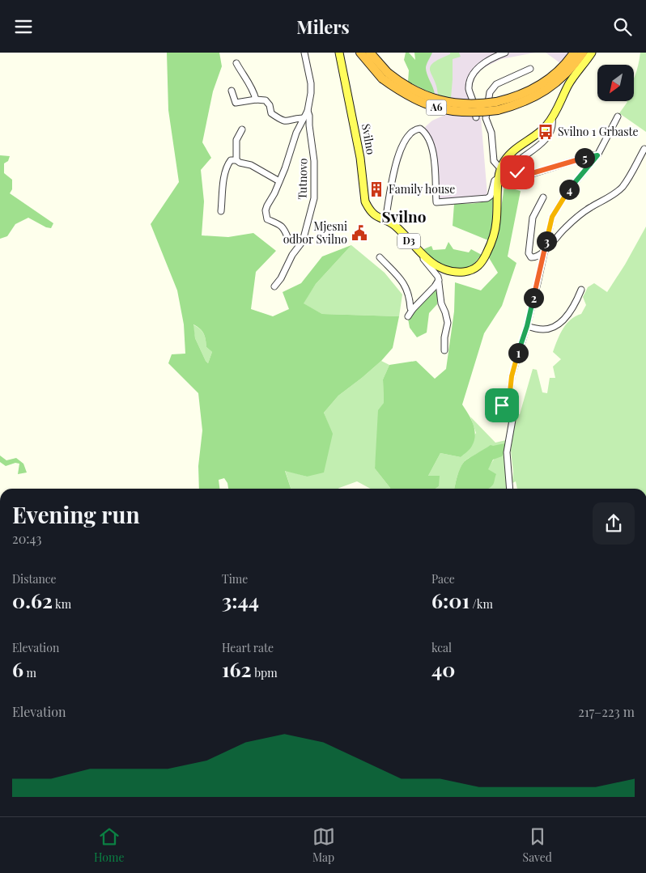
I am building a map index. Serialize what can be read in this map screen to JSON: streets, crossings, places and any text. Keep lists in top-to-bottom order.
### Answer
{
  "streets": {
    "highway": ["A6"],
    "main road": ["Svilno", "D3"],
    "street": ["Tutnovo"]
  },
  "districts": ["Svilno"],
  "places": {
    "bus stop": ["Svilno 1 Grbaste"],
    "building": ["Family house"],
    "public building": ["Mjesni odbor Svilno"]
  },
  "north": "bottom left",
  "page": {
    "header": "Milers",
    "pins": [
      "5",
      "4",
      "3",
      "2",
      "1"
    ],
    "heading": ["Evening run", "20:43"],
    "stats": [
      ["Distance", "0.62 km"],
      ["Time", "3:44"],
      ["Pace", "6:01 /km"],
      ["Elevation", "6 m"],
      ["Heart rate", "162 bpm"],
      ["kcal", "40"]
    ],
    "chart": ["Elevation", "217–223 m"],
    "tabs": ["Home", "Map", "Saved"]
  }
}
